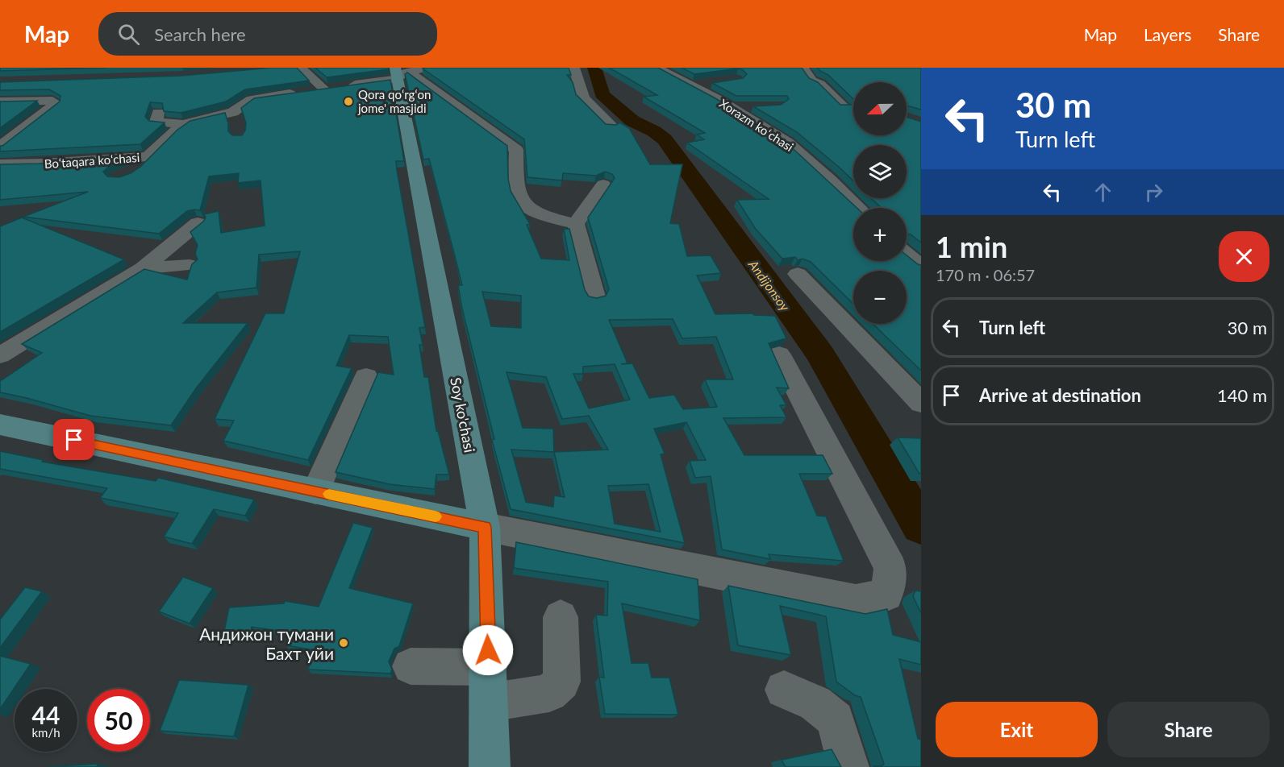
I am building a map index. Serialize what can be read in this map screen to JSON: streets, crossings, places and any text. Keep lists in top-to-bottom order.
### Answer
{
  "streets": {
    "main road": ["Soy ko'chasi"],
    "street": ["Xorazm koʻchasi", "Boʻtaqara koʻchasi"]
  },
  "crossings": [
    ["Boʻtaqara koʻchasi", "Soy ko'chasi"]
  ],
  "water": ["Andijonsoy"],
  "places": ["Qora qoʻrgʻon jome' masjidi", "Андижон тумани Бахт уйи"],
  "north": "left",
  "page": {
    "header": "Map",
    "search": "Search here",
    "nav": ["Map", "Layers", "Share"],
    "turn": ["30 m", "Turn left"],
    "map_buttons": ["+", "−"],
    "heading": ["1 min", "170 m · 06:57"],
    "list": [
      {
        "name": "Turn left",
        "value": "30 m"
      },
      {
        "name": "Arrive at destination",
        "value": "140 m"
      }
    ],
    "speed": "44 km/h",
    "limit": "50",
    "buttons": ["Exit", "Share"]
  }
}
